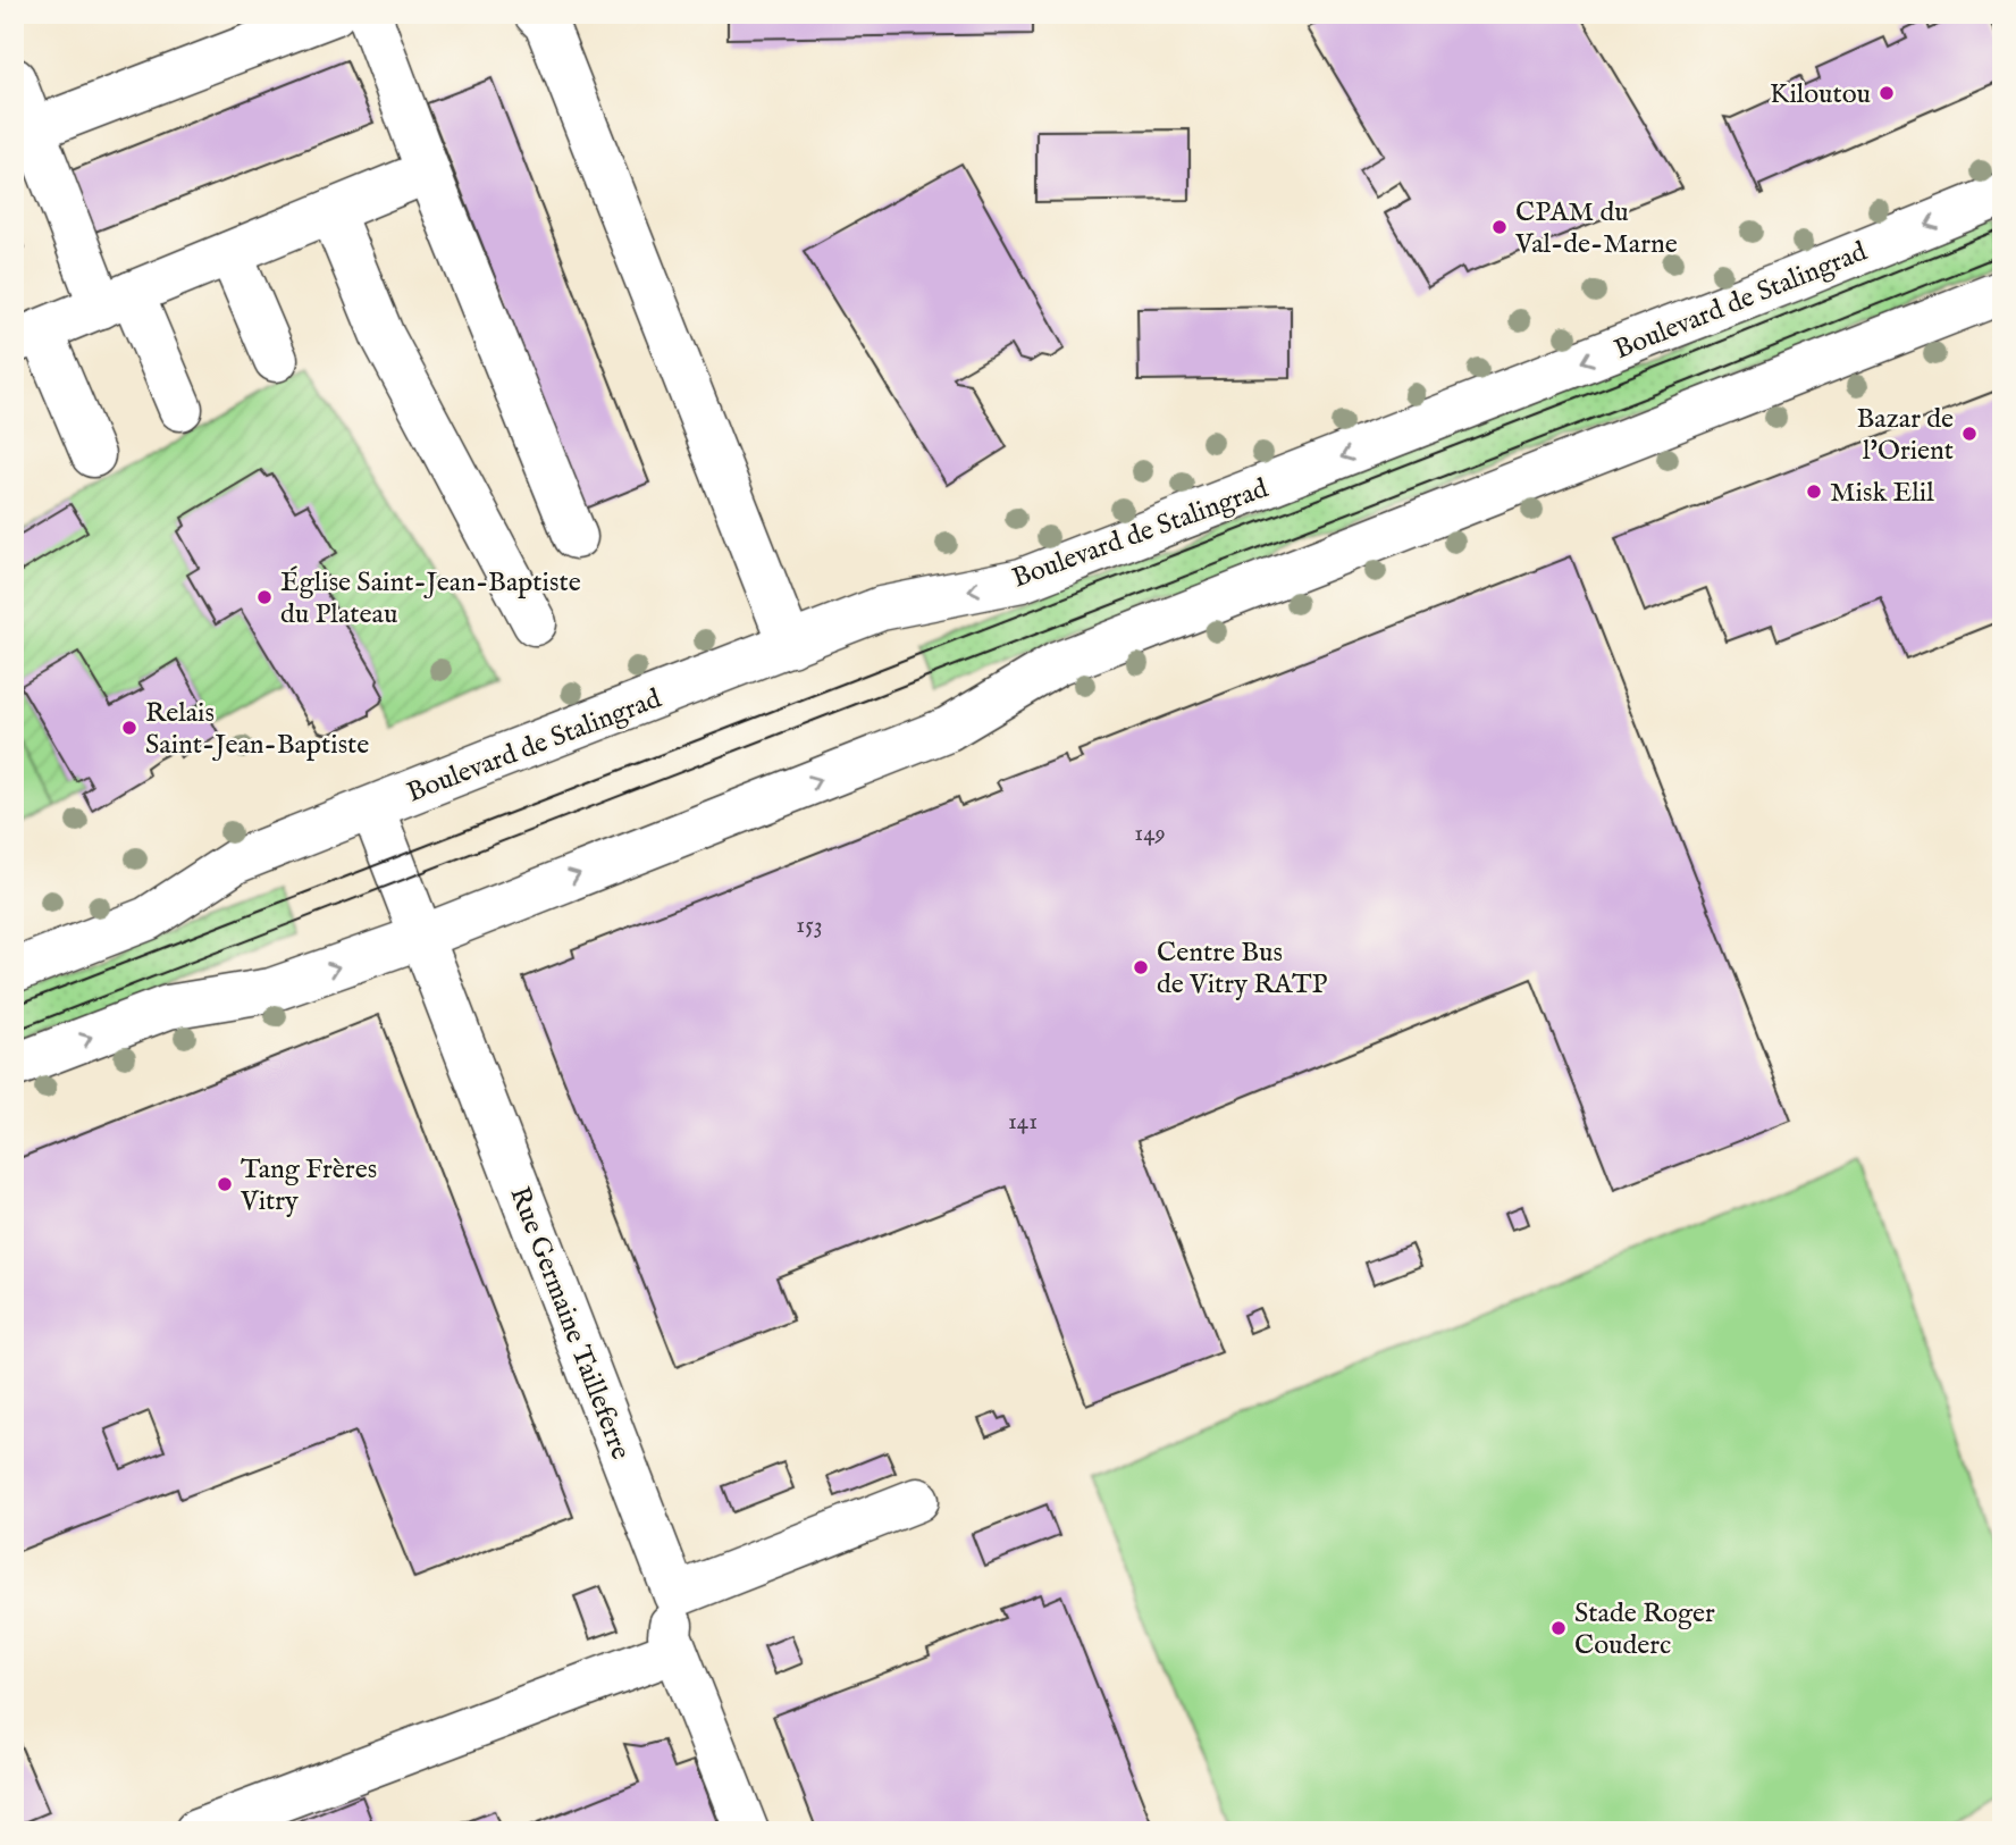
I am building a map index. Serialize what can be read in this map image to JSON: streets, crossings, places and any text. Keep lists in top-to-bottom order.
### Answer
{
  "streets": {
    "main road": ["Boulevard de Stalingrad", "Rue Germaine Tailleferre"]
  },
  "crossings": [
    ["Boulevard de Stalingrad", "Rue Germaine Tailleferre"]
  ],
  "places": [
    "Kiloutou",
    "CPAM du Val-de-Marne",
    "Bazar de l'Orient",
    "Misk Elil",
    "Église Saint-Jean-Baptiste du Plateau",
    "Relais Saint-Jean-Baptiste",
    "Centre Bus de Vitry RATP",
    "Tang Frères Vitry",
    "Stade Roger Couderc"
  ],
  "house_numbers": ["149", "153", "141"]
}
